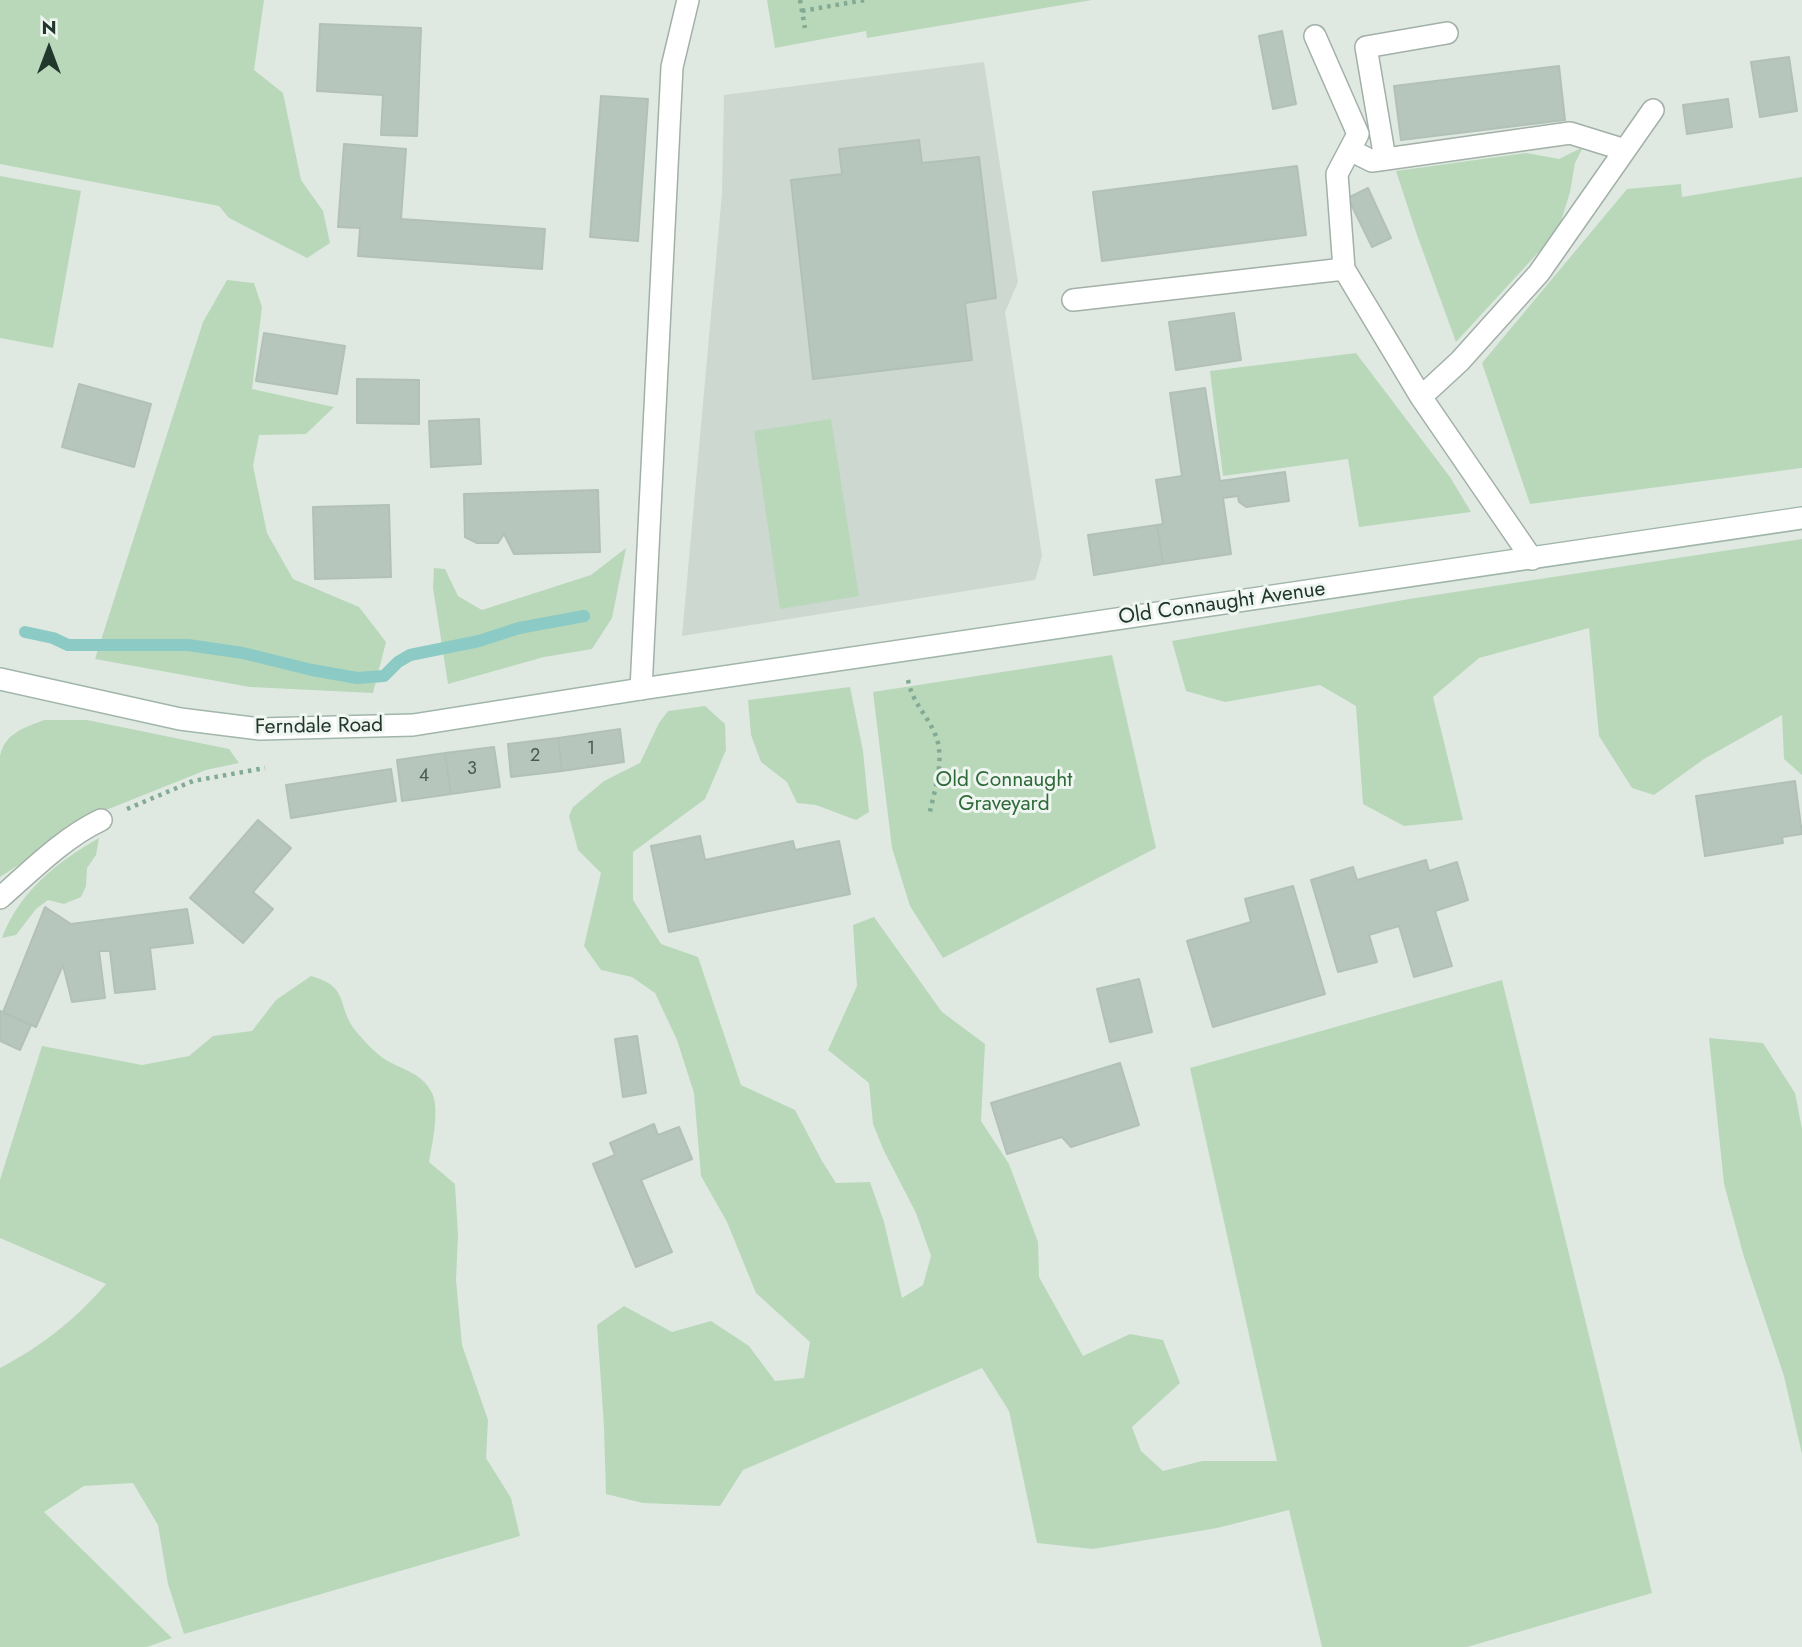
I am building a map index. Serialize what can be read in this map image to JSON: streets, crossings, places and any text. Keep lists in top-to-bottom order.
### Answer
{
  "streets": {
    "street": ["Old Connaught Avenue", "Ferndale Road"]
  },
  "crossings": [
    ["Old Connaught Avenue", "Ferndale Road"]
  ],
  "parks": ["Old Connaught Graveyard"],
  "house_numbers": [
    "1",
    "2",
    "3",
    "4"
  ],
  "north": "top"
}
